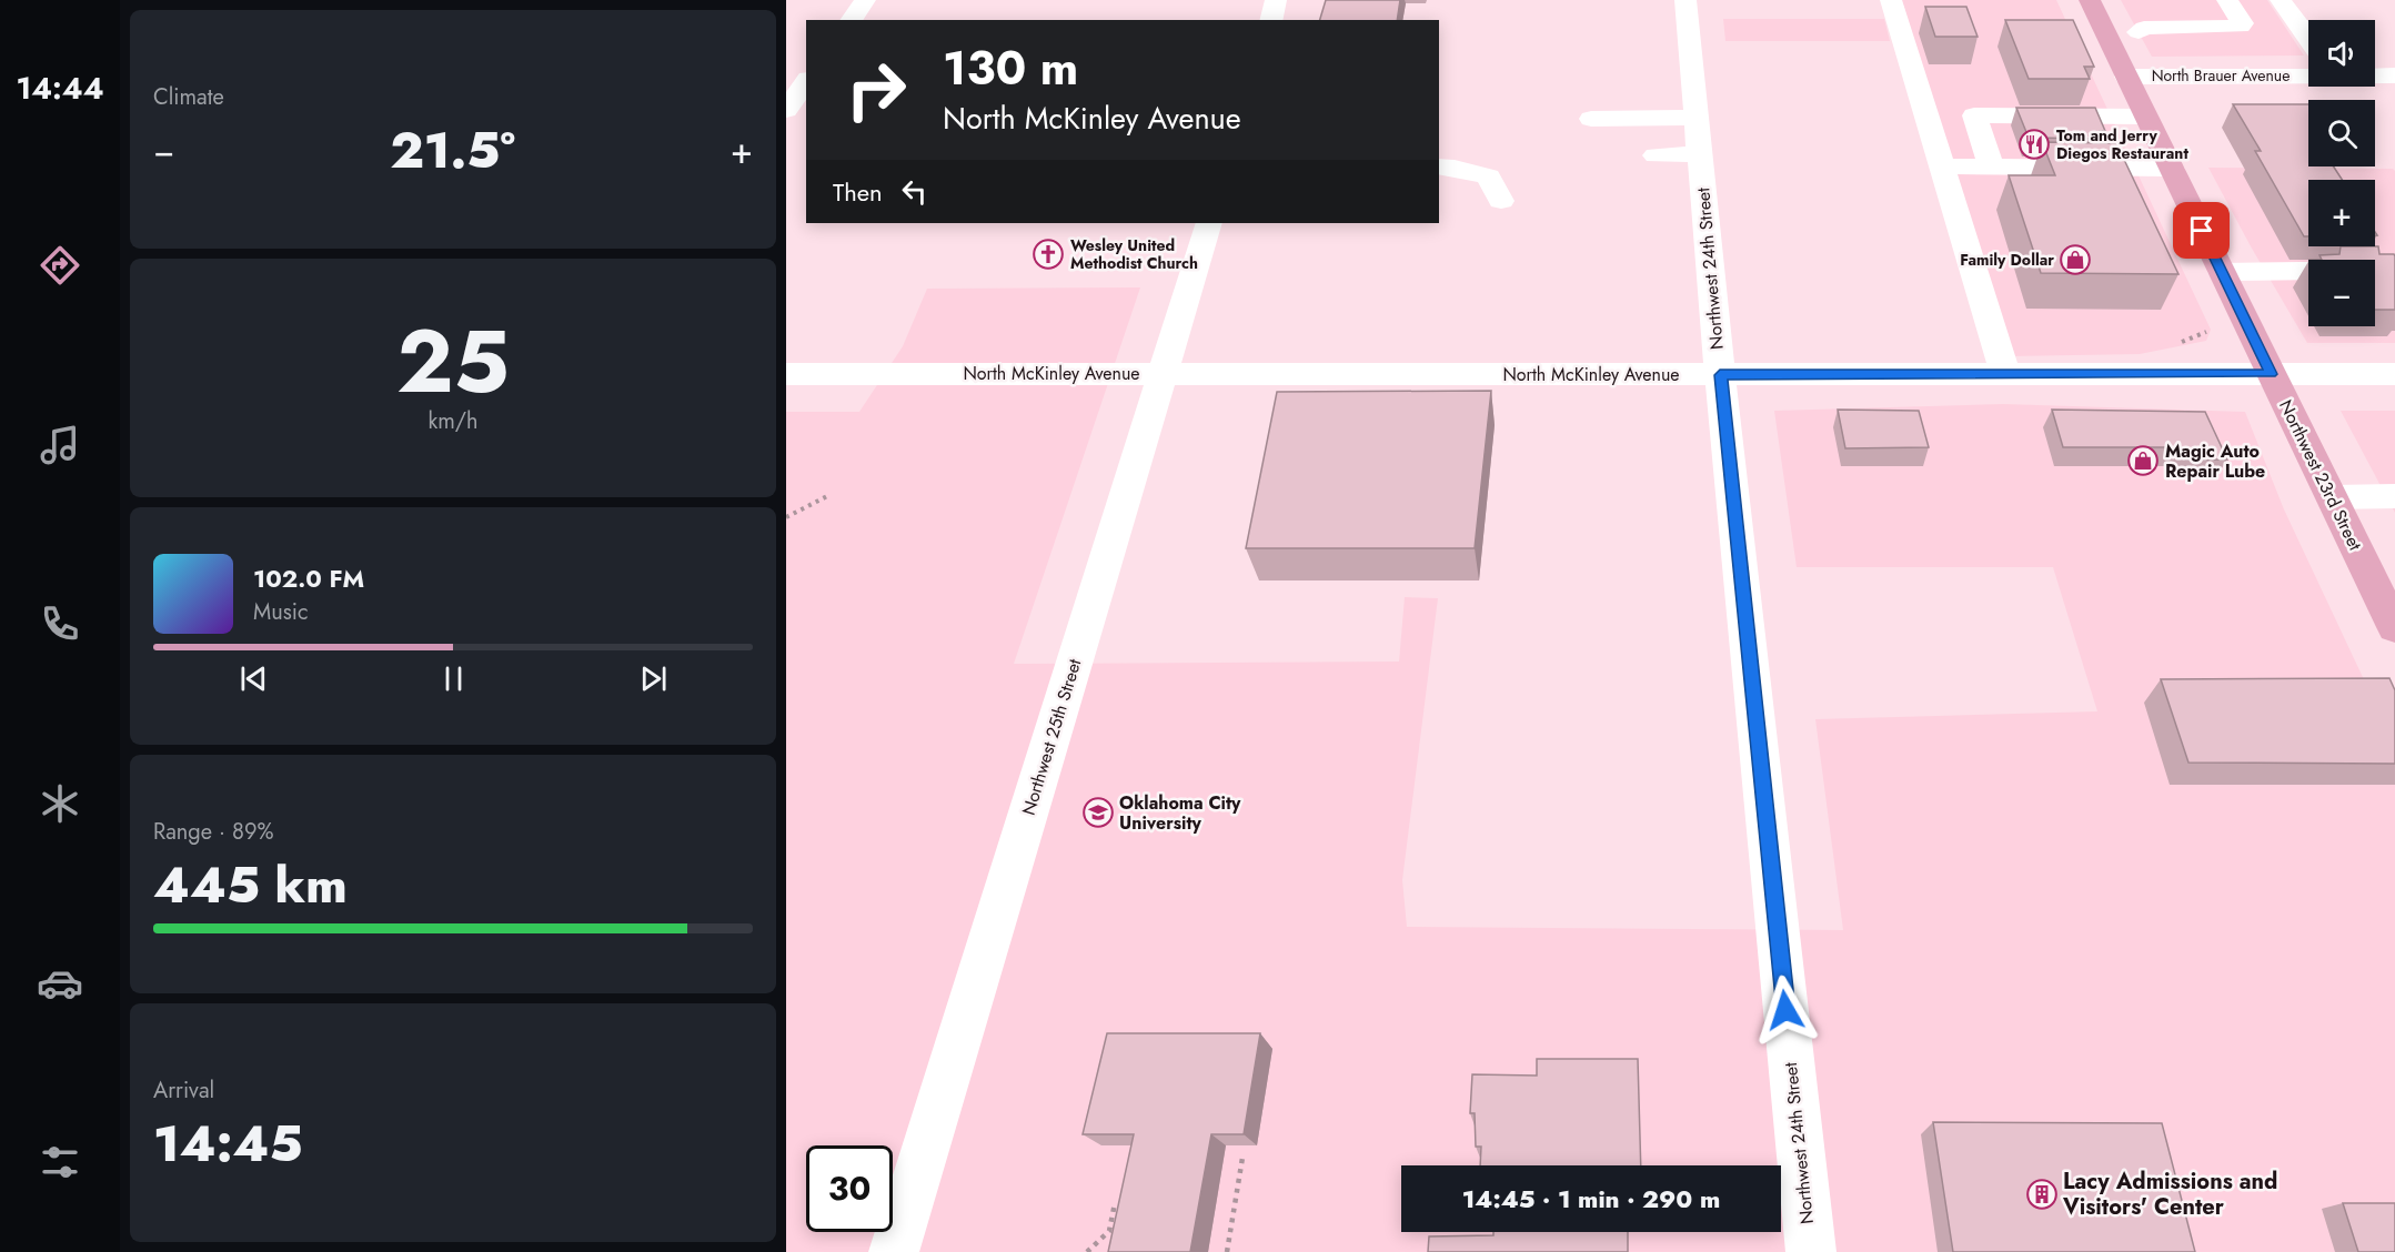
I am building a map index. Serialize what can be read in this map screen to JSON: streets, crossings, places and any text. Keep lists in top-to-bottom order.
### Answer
{
  "streets": {
    "main road": ["Northwest 23rd Street"],
    "street": [
      "North Brauer Avenue",
      "Northwest 24th Street",
      "North McKinley Avenue",
      "Northwest 25th Street"
    ]
  },
  "crossings": [
    ["North Brauer Avenue", "Northwest 23rd Street"],
    ["Northwest 24th Street", "North McKinley Avenue"],
    ["North McKinley Avenue", "Northwest 23rd Street"],
    ["North McKinley Avenue", "Northwest 25th Street"]
  ],
  "places": {
    "restaurant": ["Tom and Jerry Diegos Restaurant"],
    "church": ["Wesley United Methodist Church"],
    "shop": ["Family Dollar", "Magic Auto Repair Lube"],
    "school or university": ["Oklahoma City University"],
    "building": ["Lacy Admissions and Visitors' Center"]
  },
  "page": {
    "tabs": "14:44",
    "tile": [
      "Climate",
      ["25", "km/h"],
      ["Range · 89%", "445 km"],
      ["Arrival", "14:45"]
    ],
    "map_buttons": ["+", "−"],
    "turn": ["130 m", "North McKinley Avenue"],
    "heat": ["−", "21.5°", "+"],
    "then": "Then",
    "song": ["102.0 FM", "Music"],
    "limit": "30",
    "trip": "14:45 · 1 min · 290 m"
  }
}
